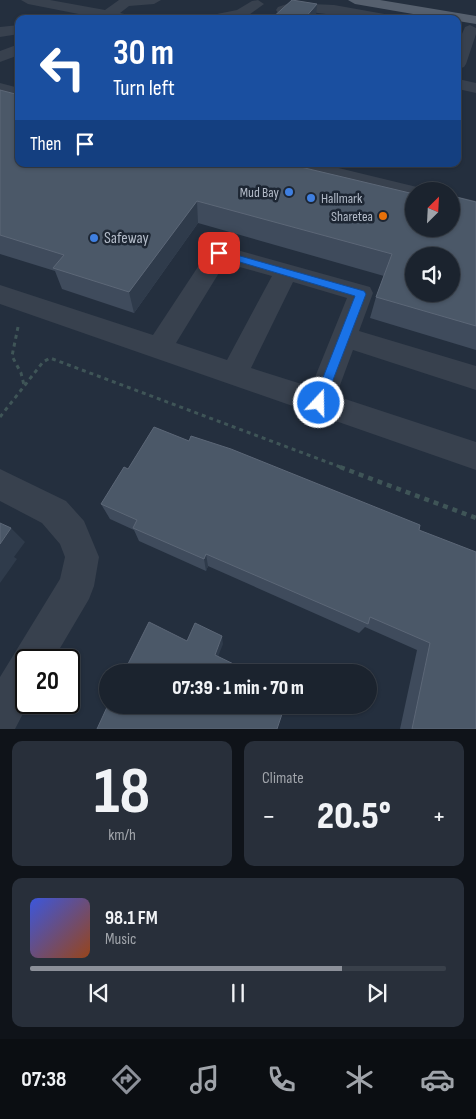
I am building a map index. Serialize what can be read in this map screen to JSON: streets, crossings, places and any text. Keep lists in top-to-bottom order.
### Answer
{
  "places": [
    "Mud Bay",
    "Hallmark",
    "Sharetea",
    "Safeway"
  ],
  "north": "top right",
  "page": {
    "turn": ["30 m", "Turn left"],
    "then": "Then",
    "limit": "20",
    "trip": "07:39 · 1 min · 70 m",
    "tile": [
      ["18", "km/h"],
      "Climate"
    ],
    "heat": ["−", "20.5°", "+"],
    "song": ["98.1 FM", "Music"],
    "tabs": "07:38"
  }
}
